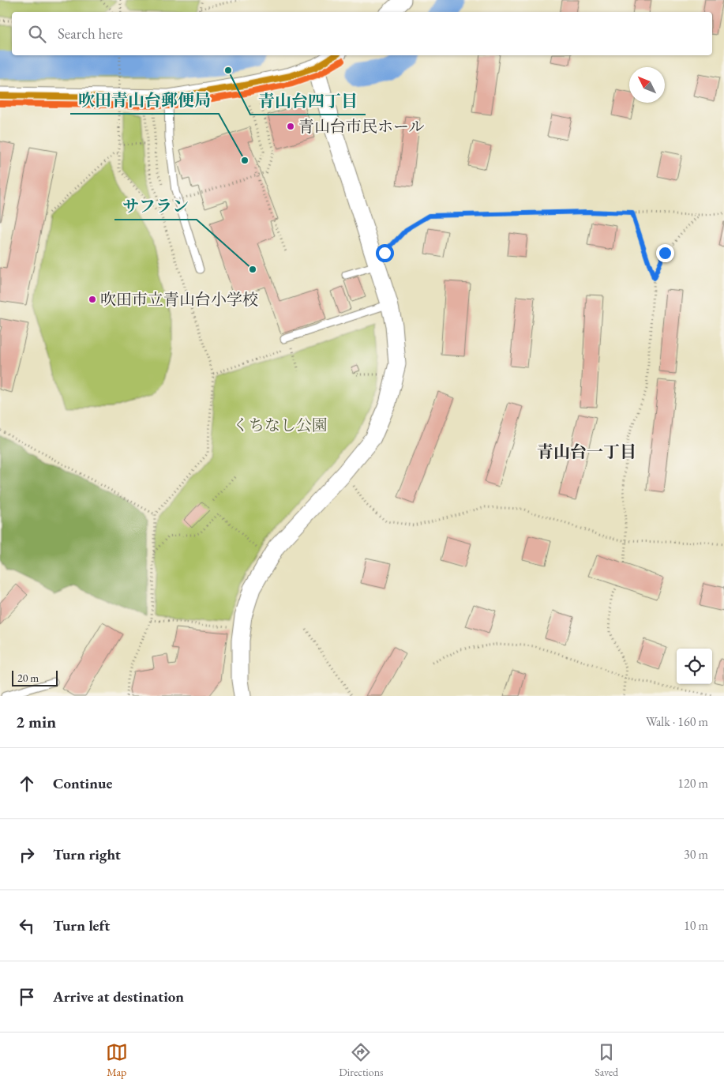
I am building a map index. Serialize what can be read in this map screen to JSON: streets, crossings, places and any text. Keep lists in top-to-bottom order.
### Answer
{
  "districts": ["青山台一丁目"],
  "parks": ["くちなし公園"],
  "places": [
    "青山台四丁目",
    "青山台市民ホール",
    "吹田青山台郵便局",
    "サフラン",
    "吹田市立青山台小学校"
  ],
  "scale_bar": "20 m",
  "north": "top left",
  "page": {
    "search": "Search here",
    "scale": "20 m",
    "heading": ["2 min", "Walk · 160 m"],
    "list": [
      ["Continue", "120 m"],
      ["Turn right", "30 m"],
      ["Turn left", "10 m"],
      "Arrive at destination"
    ],
    "nav": ["Map", "Directions", "Saved"]
  }
}
